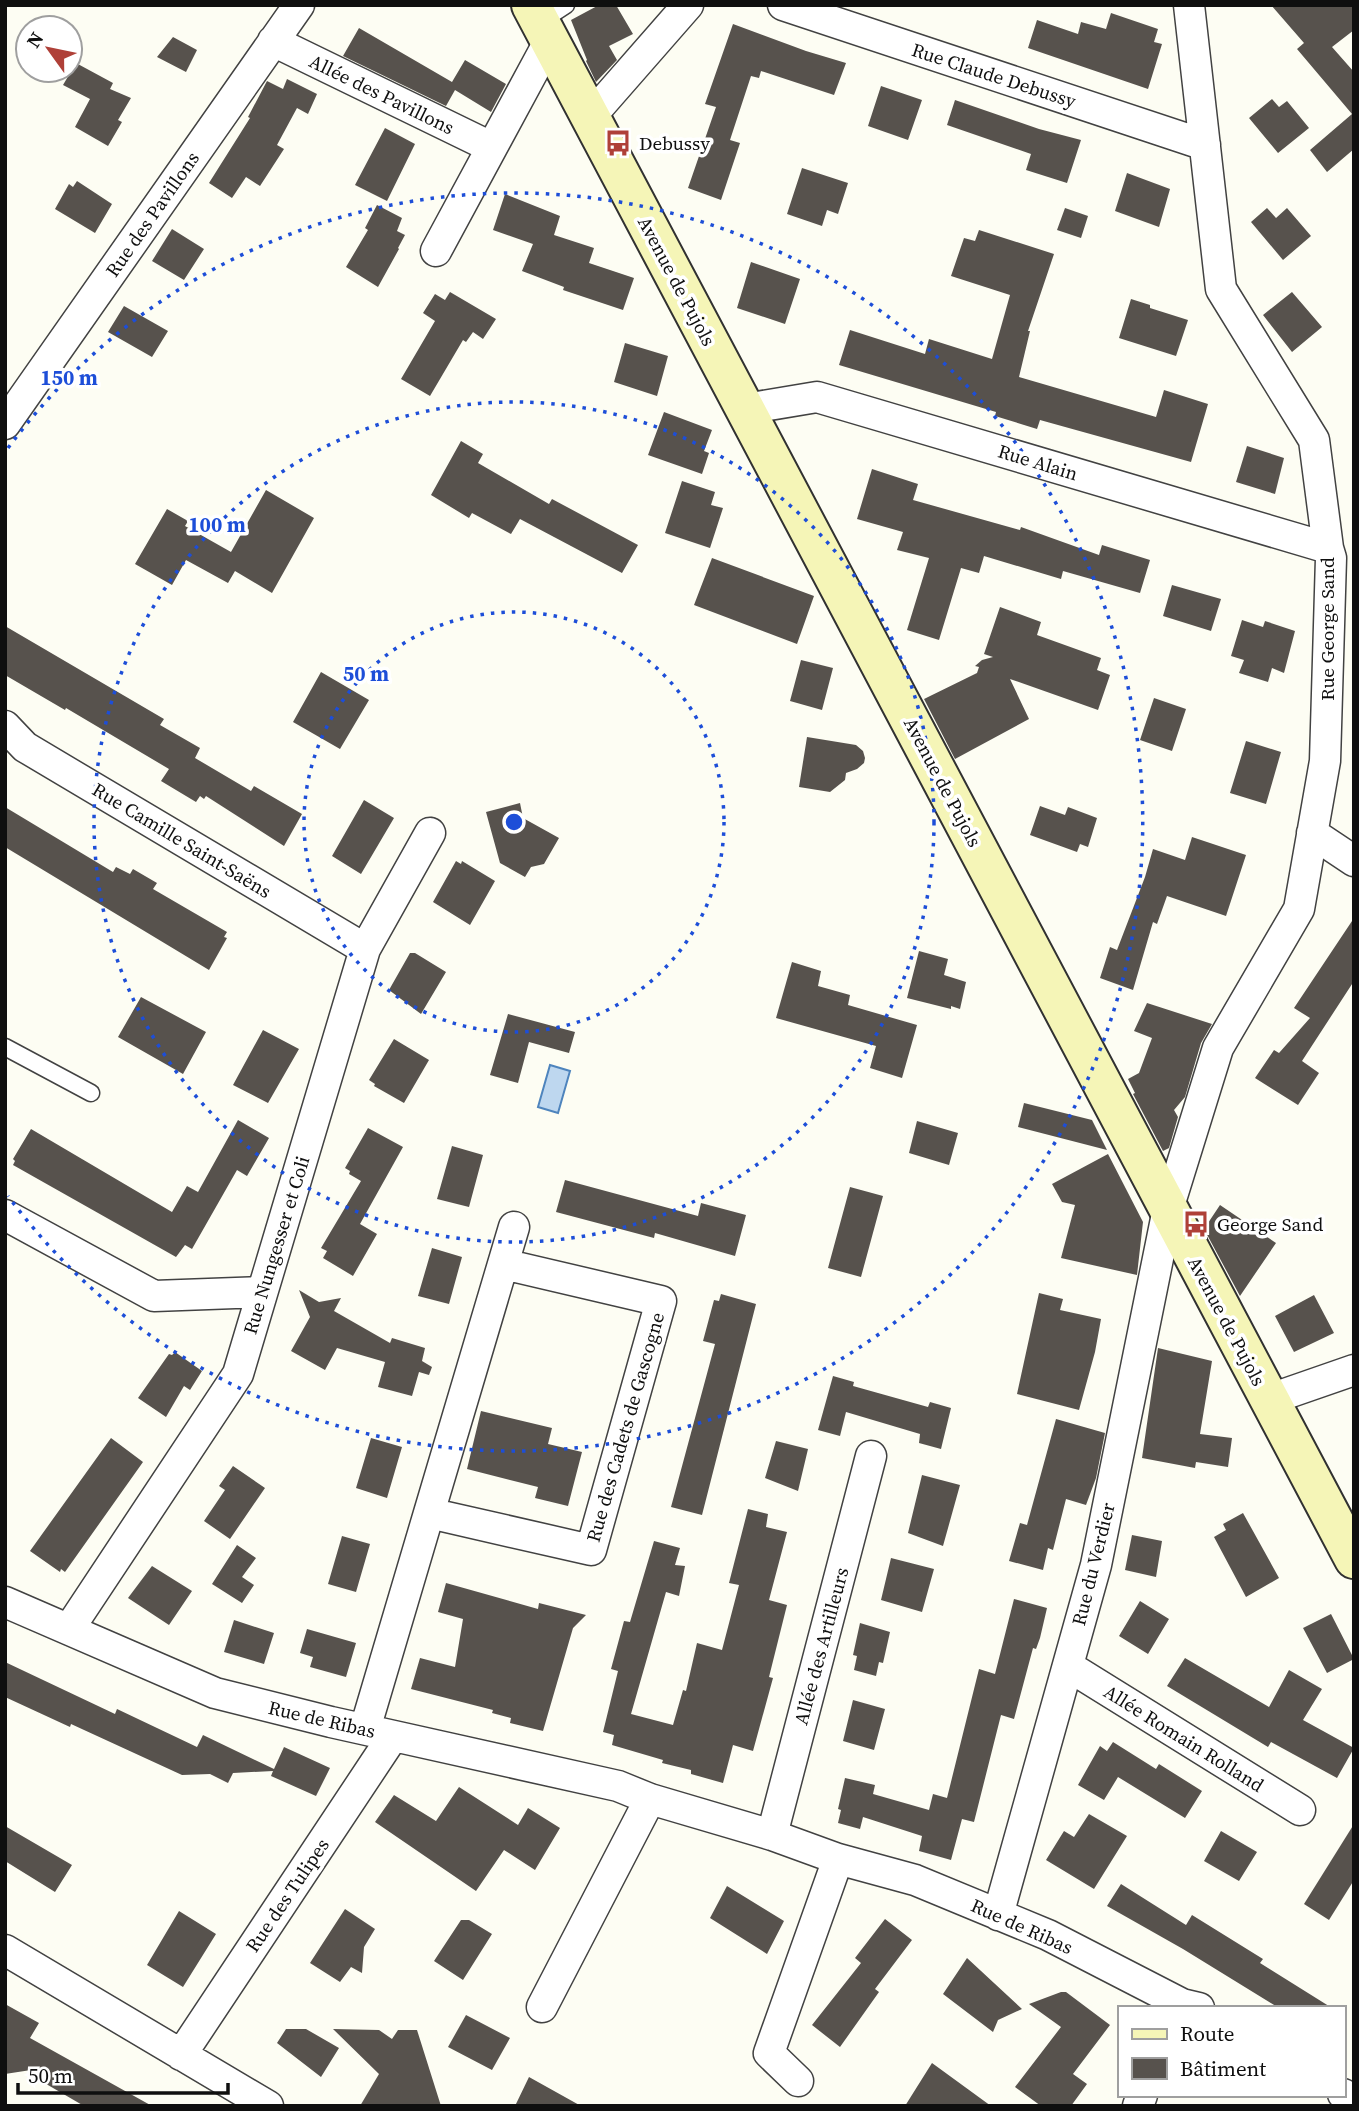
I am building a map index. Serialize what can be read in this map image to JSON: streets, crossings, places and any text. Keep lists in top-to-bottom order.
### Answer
{
  "streets": {
    "main road": ["Avenue de Pujols"],
    "street": [
      "Rue Claude Debussy",
      "Allée des Pavillons",
      "Rue des Pavillons",
      "Rue Alain",
      "Rue George Sand",
      "Rue Camille Saint-Saëns",
      "Rue Nungesser et Coli",
      "Rue des Cadets de Gascogne",
      "Rue du Verdier",
      "Allée des Artilleurs",
      "Rue de Ribas",
      "Allée Romain Rolland",
      "Rue des Tulipes"
    ]
  },
  "crossings": [
    ["Rue Claude Debussy", "Rue George Sand"],
    ["Allée des Pavillons", "Rue des Pavillons"],
    ["Avenue de Pujols", "Rue Alain"],
    ["Avenue de Pujols", "Rue George Sand"],
    ["Avenue de Pujols", "Rue du Verdier"],
    ["Rue Alain", "Rue George Sand"],
    ["Rue George Sand", "Rue du Verdier"],
    ["Rue Camille Saint-Saëns", "Rue Nungesser et Coli"],
    ["Rue Nungesser et Coli", "Rue de Ribas"],
    ["Rue du Verdier", "Rue de Ribas"],
    ["Rue du Verdier", "Allée Romain Rolland"],
    ["Allée des Artilleurs", "Rue de Ribas"],
    ["Rue de Ribas", "Rue des Tulipes"]
  ],
  "places": {
    "bus stop": ["Debussy", "George Sand"]
  },
  "legend": ["Route", "Bâtiment"],
  "scale_bar": "50 m",
  "north": "top left",
  "rings": ["150 m", "100 m", "50 m"]
}
